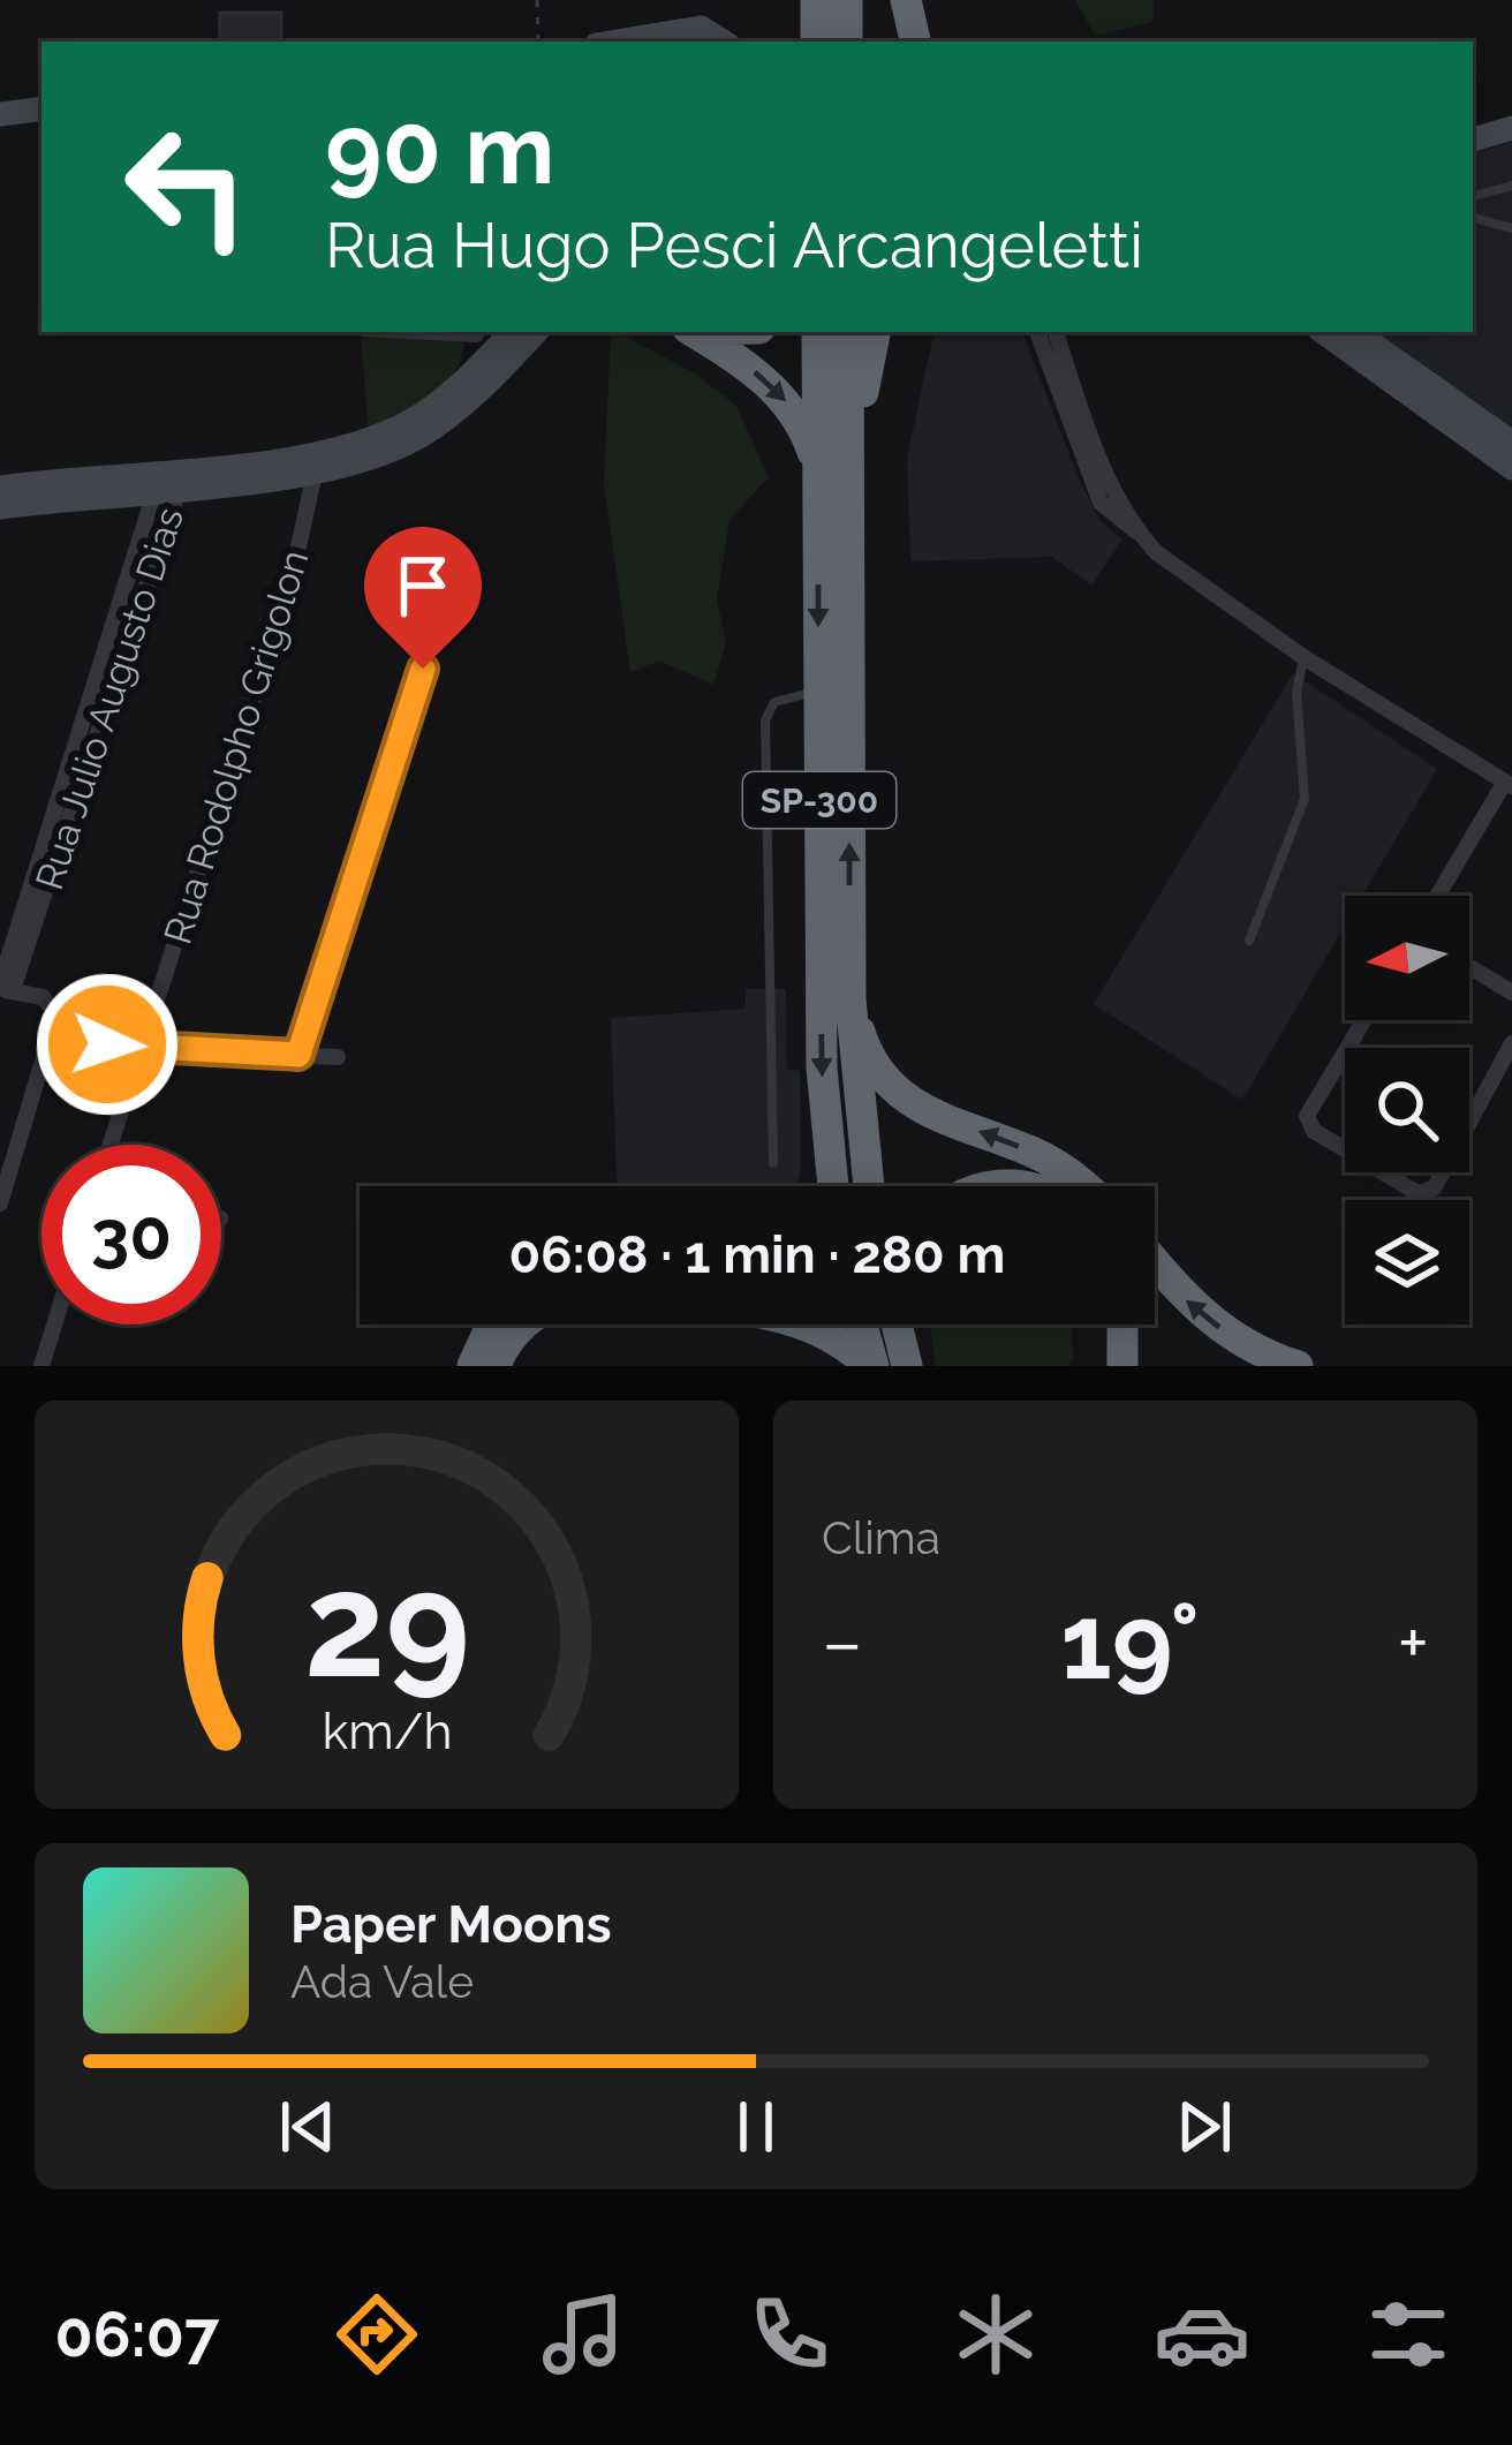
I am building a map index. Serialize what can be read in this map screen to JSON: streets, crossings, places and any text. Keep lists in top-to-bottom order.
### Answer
{
  "streets": {
    "highway": ["SP-300"],
    "street": ["Rua Julio Augusto Dias", "Rua Rodolpho Grigolon"]
  },
  "north": "left",
  "page": {
    "turn": ["90 m", "Rua Hugo Pesci Arcangeletti"],
    "limit": "30",
    "trip": "06:08 · 1 min · 280 m",
    "tile": "Clima",
    "heat": ["−", "19°", "+"],
    "song": ["Paper Moons", "Ada Vale"],
    "tabs": "06:07",
    "gauge": ["29", "km/h"]
  }
}
